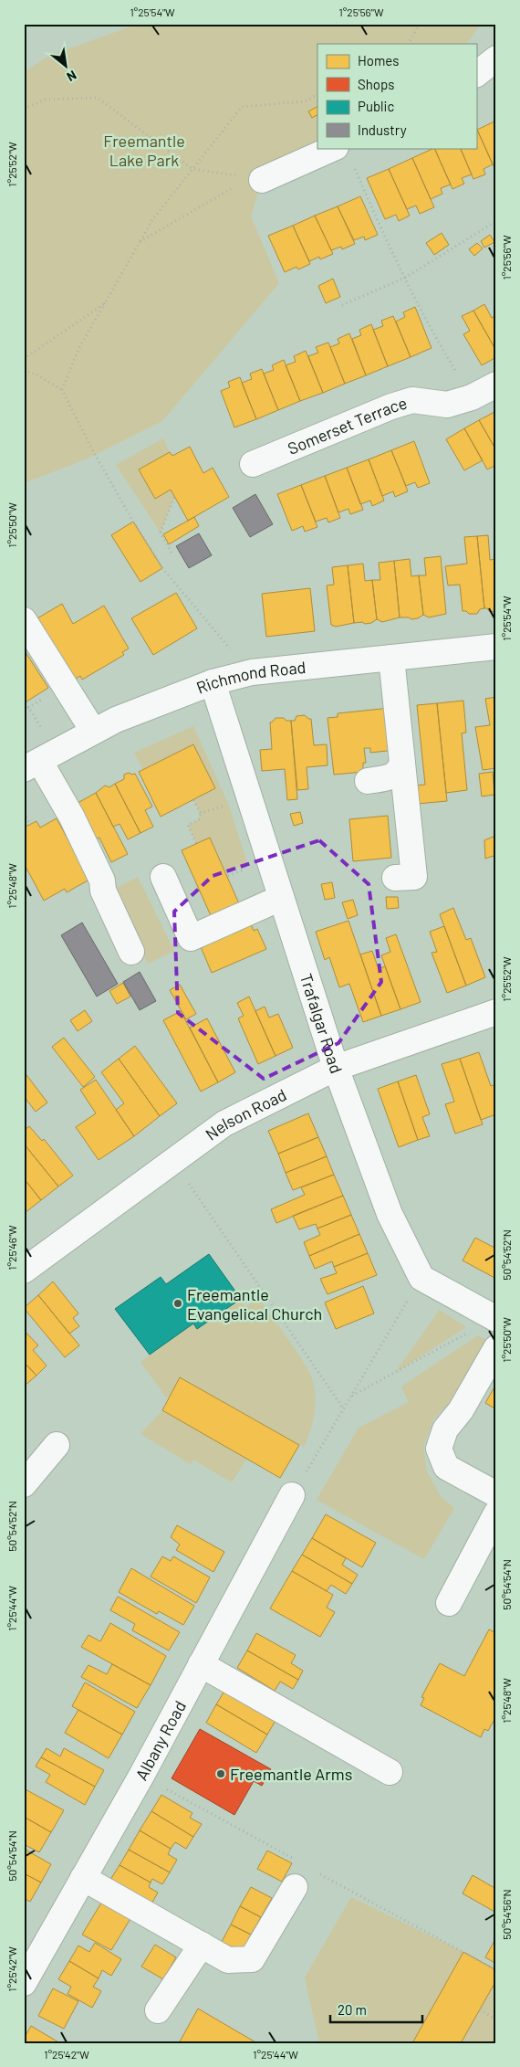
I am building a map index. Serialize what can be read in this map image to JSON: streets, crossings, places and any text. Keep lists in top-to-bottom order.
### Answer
{
  "streets": {
    "street": [
      "Somerset Terrace",
      "Richmond Road",
      "Trafalgar Road",
      "Nelson Road",
      "Albany Road"
    ]
  },
  "crossings": [
    ["Richmond Road", "Trafalgar Road"],
    ["Trafalgar Road", "Nelson Road"]
  ],
  "parks": ["Freemantle Lake Park"],
  "places": ["Freemantle Evangelical Church", "Freemantle Arms"],
  "legend": [
    "Homes",
    "Shops",
    "Public",
    "Industry"
  ],
  "scale_bar": "20 m",
  "north": "bottom right",
  "coordinates": [
    "1°25'54\"W",
    "1°25'56\"W",
    "1°25'52\"W",
    "1°25'50\"W",
    "1°25'48\"W",
    "1°25'46\"W",
    "50°54'52\"N",
    "50°54'54\"N",
    "1°25'44\"W",
    "50°54'56\"N",
    "1°25'42\"W"
  ]
}
